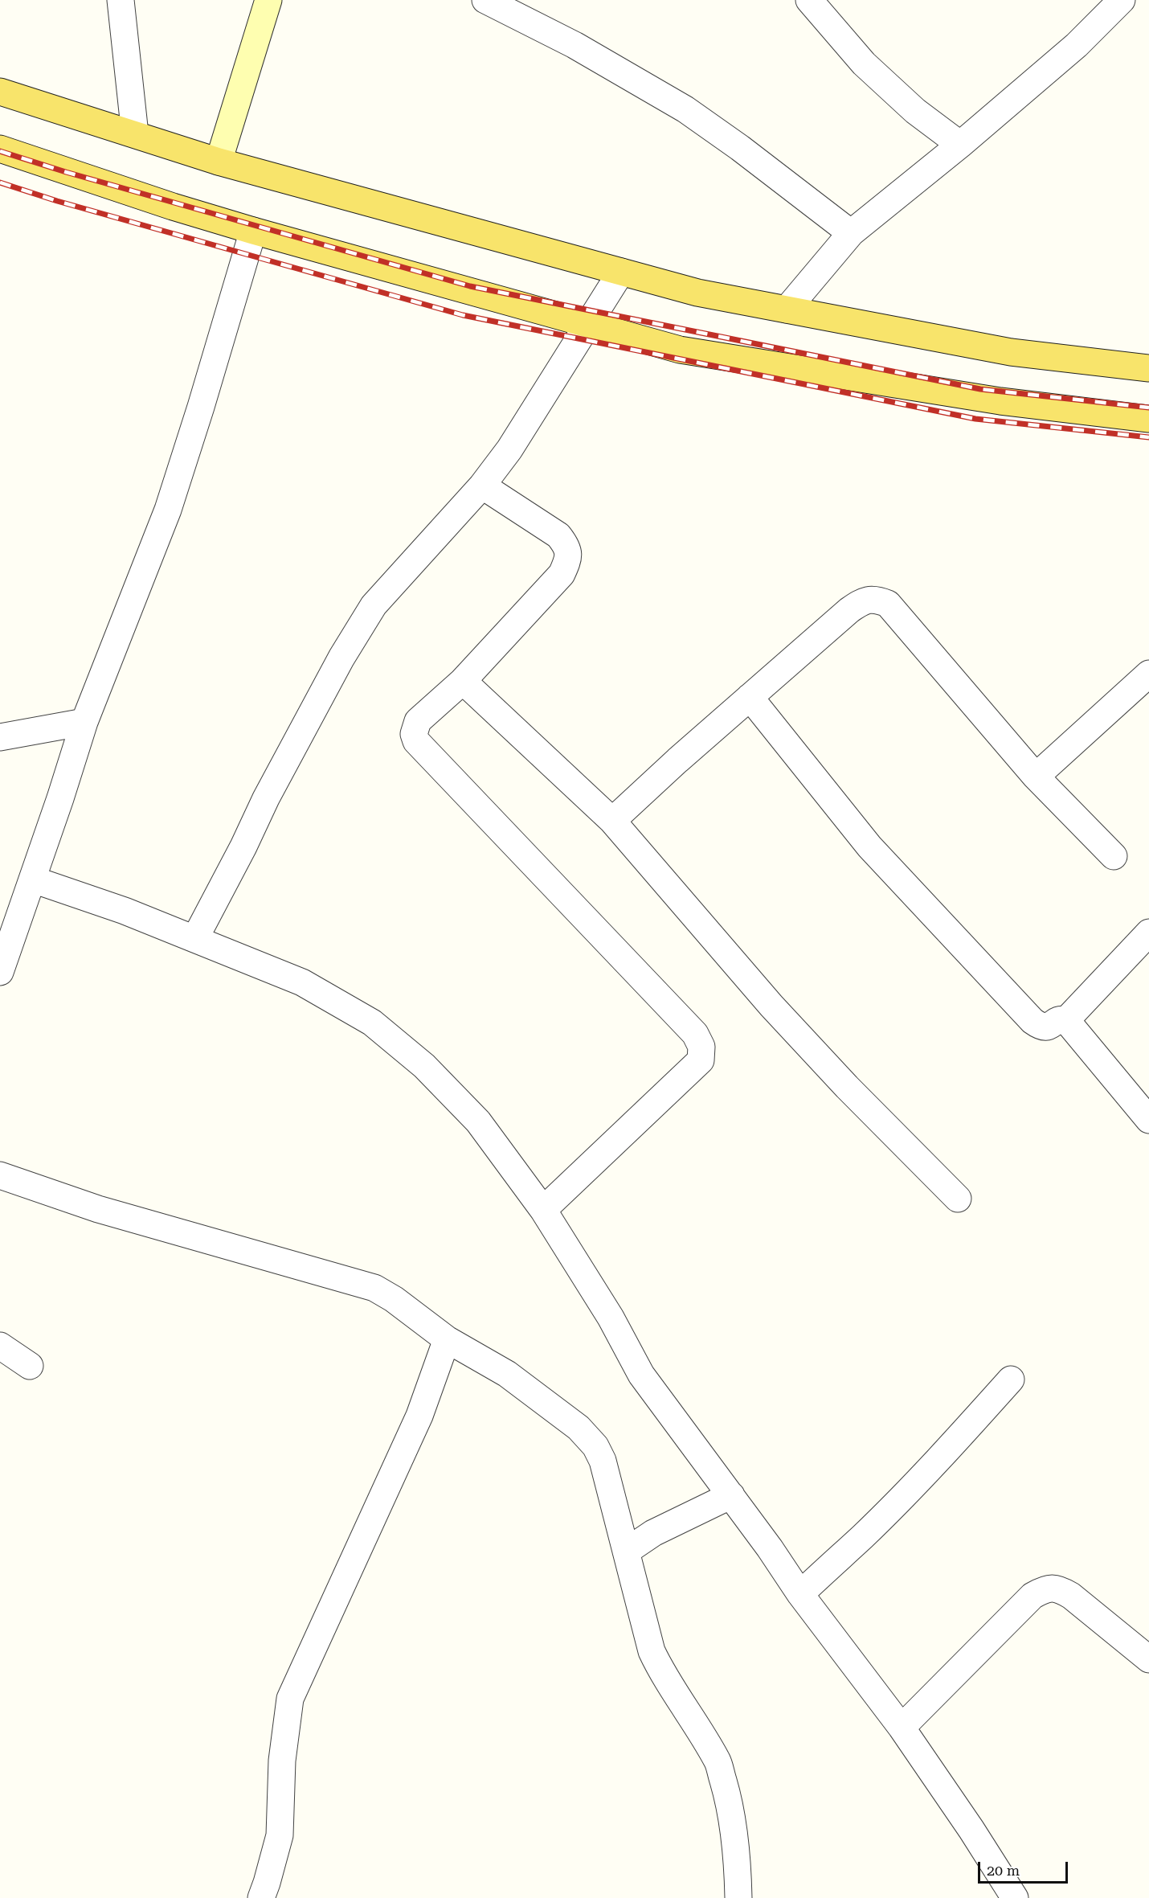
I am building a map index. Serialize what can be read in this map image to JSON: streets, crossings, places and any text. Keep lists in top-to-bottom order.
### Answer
{
  "scale_bar": "20 m"
}
